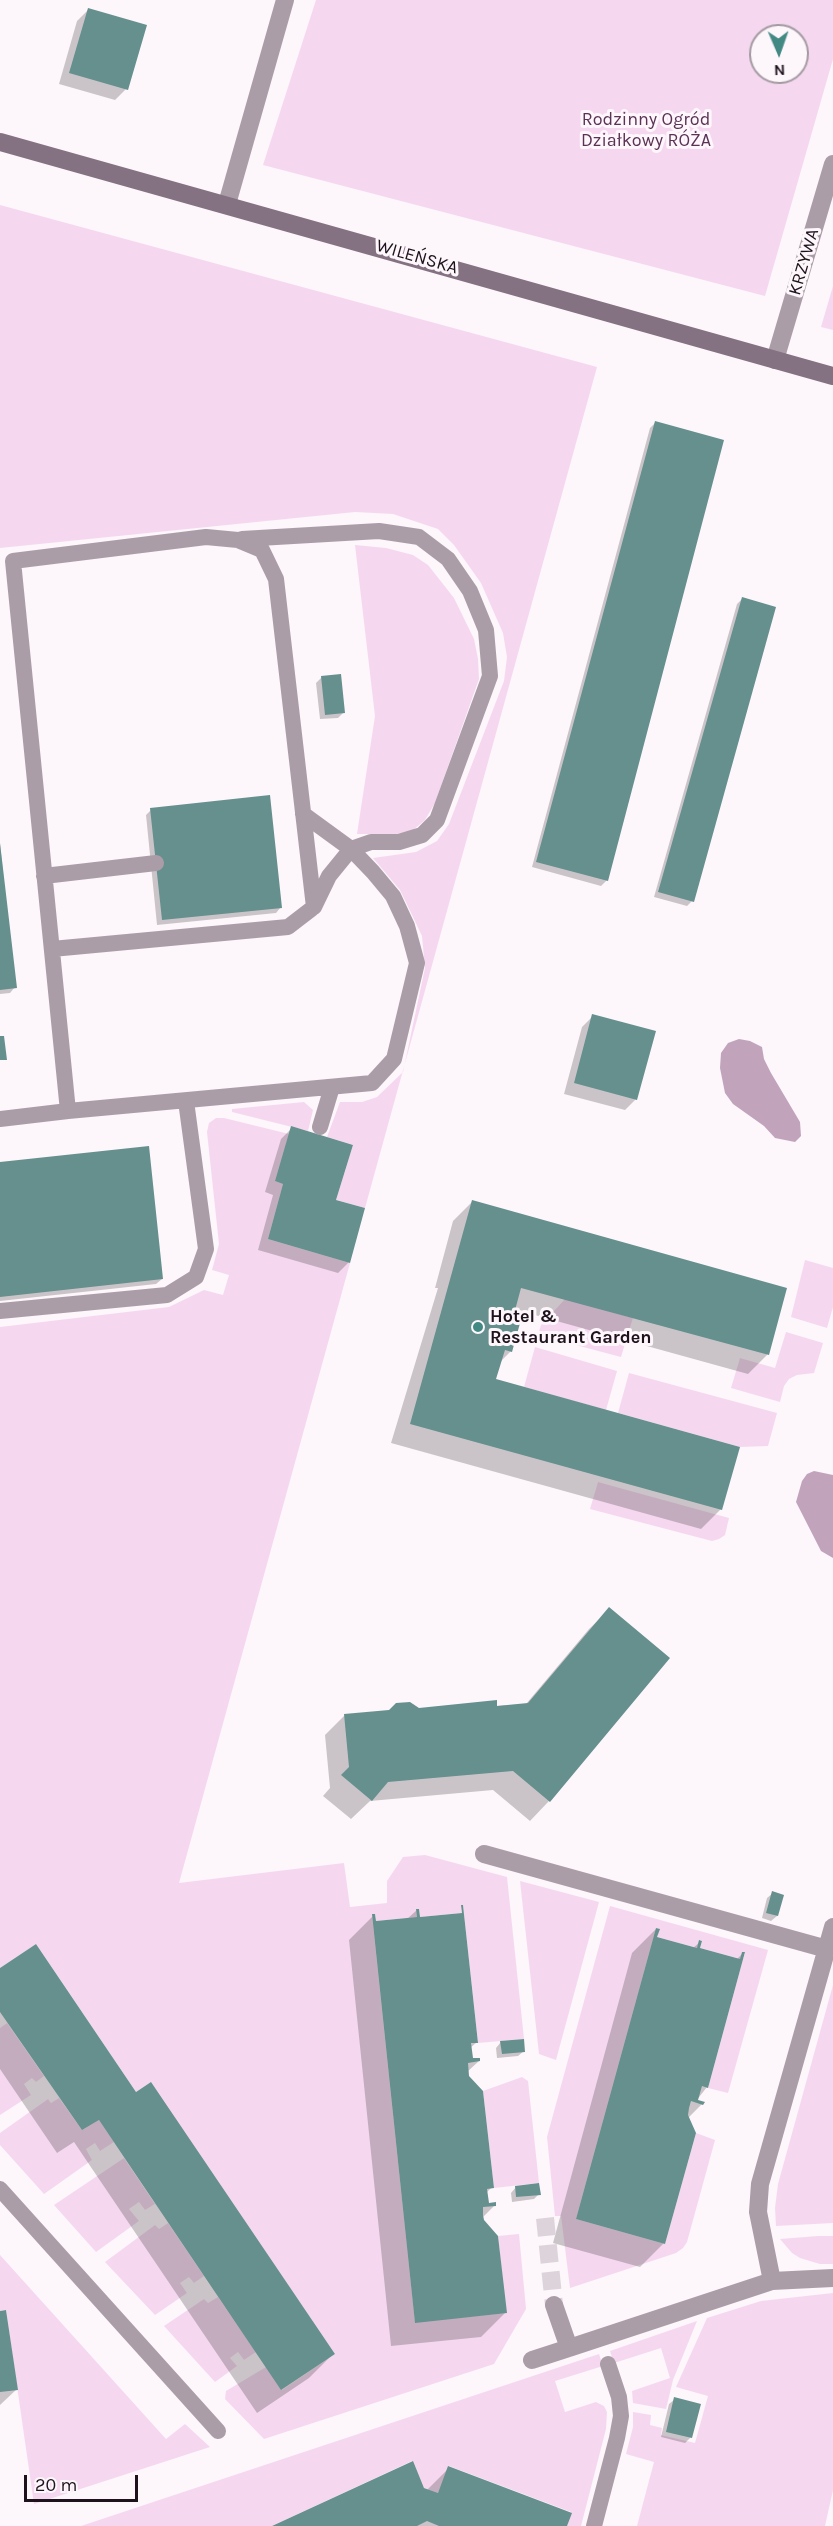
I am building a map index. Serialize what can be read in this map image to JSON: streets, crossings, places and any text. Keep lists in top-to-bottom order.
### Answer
{
  "streets": {
    "street": ["WILEŃSKA", "KRZYWA"]
  },
  "crossings": [
    ["WILEŃSKA", "KRZYWA"]
  ],
  "parks": ["Rodzinny Ogród Działkowy RÓŻA"],
  "places": ["Hotel & Restaurant Garden"],
  "scale_bar": "20 m",
  "north": "bottom"
}
